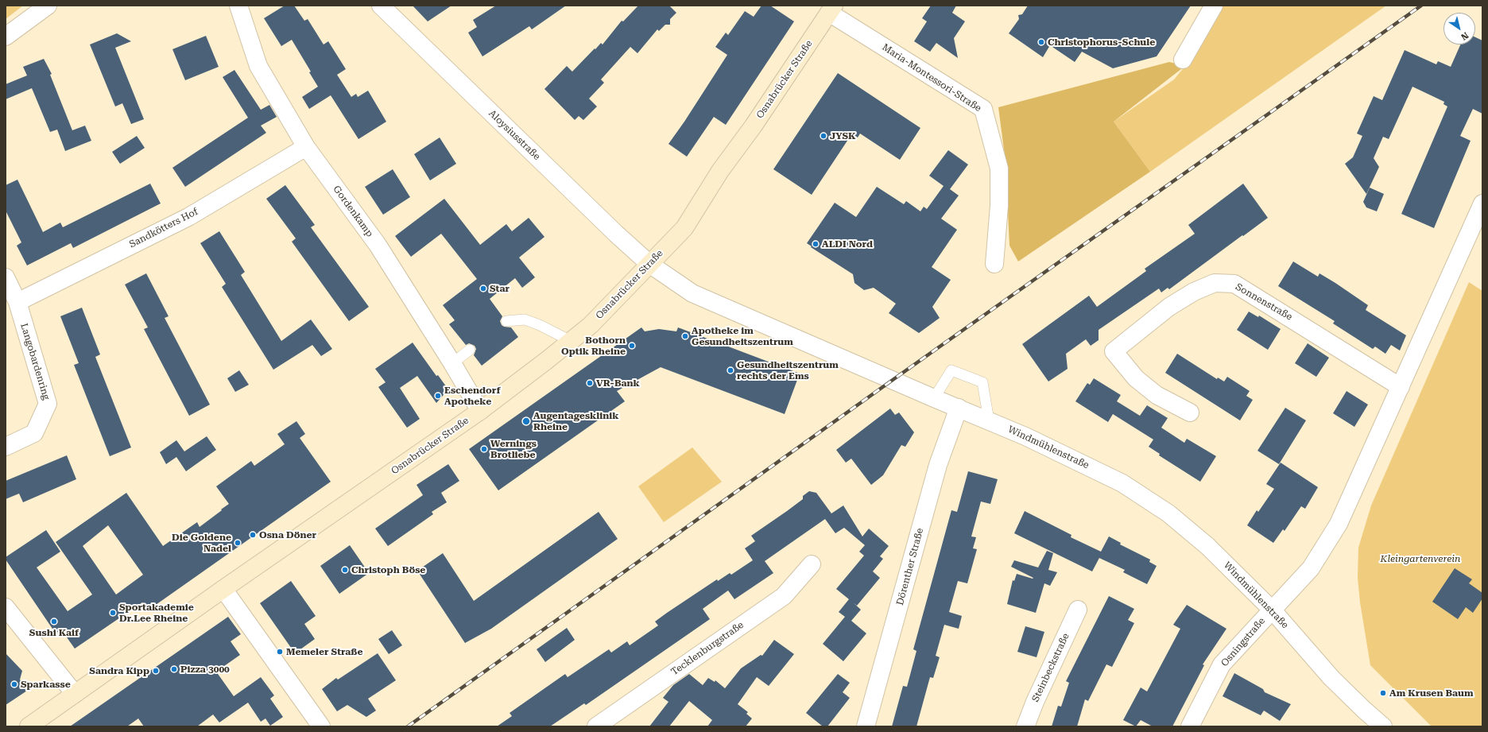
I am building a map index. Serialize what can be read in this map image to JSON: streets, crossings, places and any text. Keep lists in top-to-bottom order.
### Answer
{
  "streets": {
    "main road": ["Osnabrücker Straße"],
    "street": [
      "Maria-Montessori-Straße",
      "Aloysiusstraße",
      "Gordenkamp",
      "Sandkötters Hof",
      "Sonnenstraße",
      "Langobardenring",
      "Windmühlenstraße",
      "Dörenther Straße",
      "Osningstraße",
      "Tecklenburgstraße",
      "Steinbeckstraße"
    ]
  },
  "crossings": [
    ["Maria-Montessori-Straße", "Osnabrücker Straße"],
    ["Osnabrücker Straße", "Aloysiusstraße"],
    ["Osnabrücker Straße", "Gordenkamp"],
    ["Osnabrücker Straße", "Windmühlenstraße"],
    ["Aloysiusstraße", "Windmühlenstraße"],
    ["Gordenkamp", "Sandkötters Hof"],
    ["Sandkötters Hof", "Langobardenring"],
    ["Windmühlenstraße", "Dörenther Straße"],
    ["Windmühlenstraße", "Osningstraße"]
  ],
  "parks": ["Kleingartenverein"],
  "places": [
    "Christophorus-Schule",
    "JYSK",
    "ALDI Nord",
    "Star",
    "Apotheke im Gesundheitszentrum",
    "Bothorn Optik Rheine",
    "Gesundheitszentrum rechts der Ems",
    "VR-Bank",
    "Eschendorf Apotheke",
    "Augentagesklinik Rheine",
    "Wernings Brotliebe",
    "Osna Döner",
    "Die Goldene Nadel",
    "Christoph Böse",
    "Sportakademie Dr.Lee Rheine",
    "Sushi Kaif",
    "Memeler Straße",
    "Pizza 3000",
    "Sandra Kipp",
    "Sparkasse",
    "Am Krusen Baum"
  ],
  "north": "bottom right"
}
